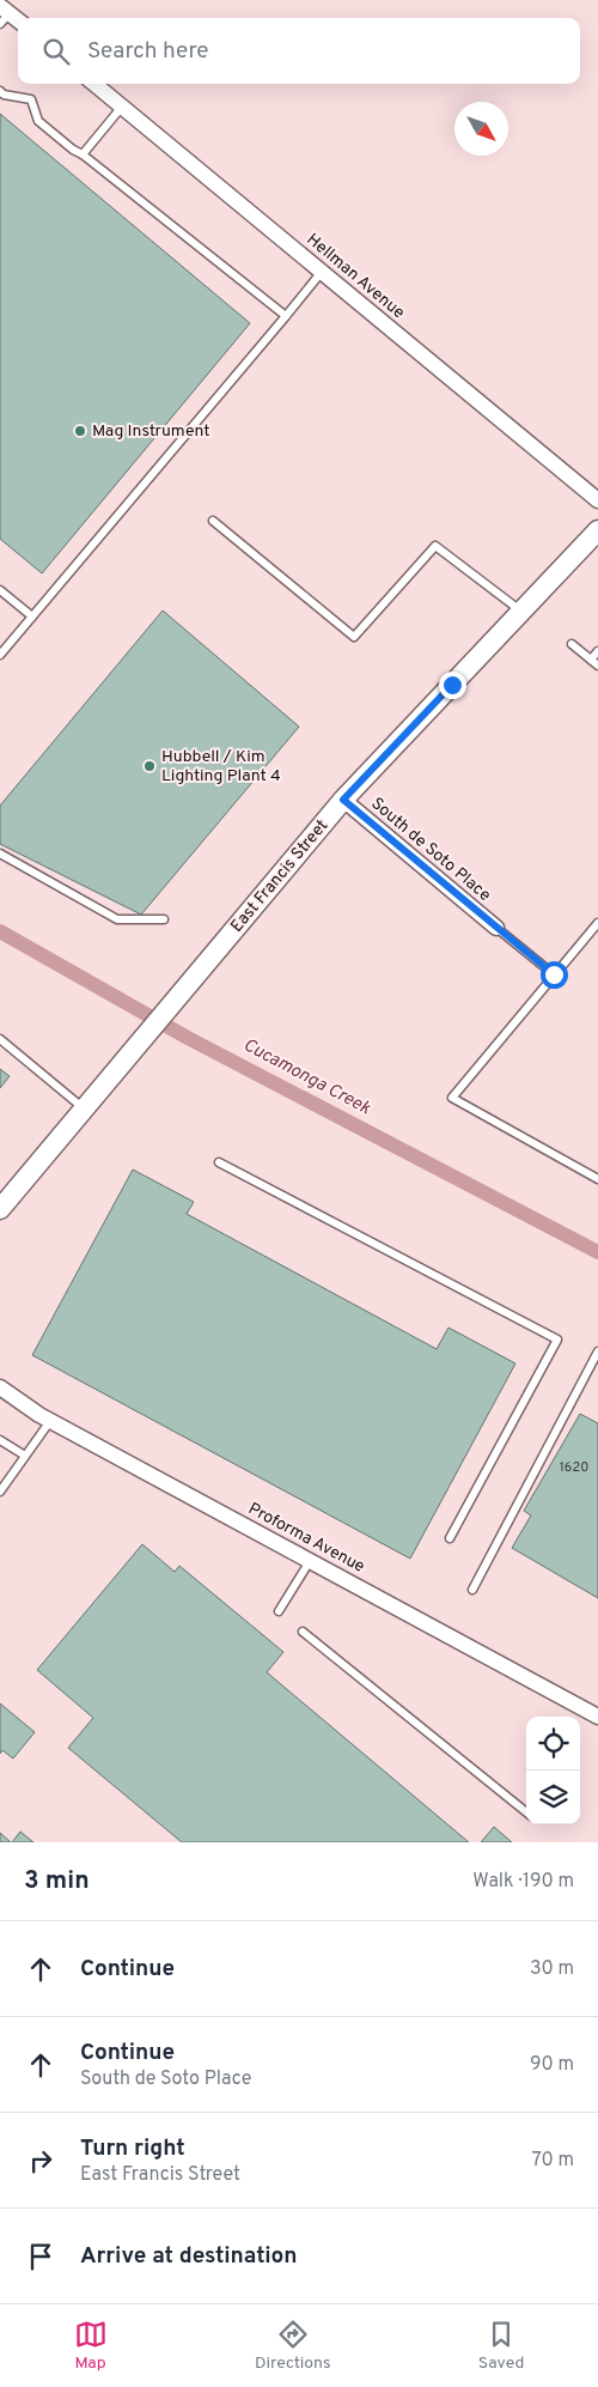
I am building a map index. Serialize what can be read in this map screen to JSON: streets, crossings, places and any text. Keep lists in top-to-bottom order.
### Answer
{
  "streets": {
    "street": [
      "Hellman Avenue",
      "South de Soto Place",
      "East Francis Street",
      "Proforma Avenue"
    ]
  },
  "crossings": [
    ["South de Soto Place", "East Francis Street"]
  ],
  "water": ["Cucamonga Creek"],
  "places": ["Mag Instrument", "Hubbell / Kim Lighting Plant 4"],
  "house_numbers": ["1620"],
  "north": "bottom right",
  "page": {
    "search": "Search here",
    "heading": ["3 min", "Walk · 190 m"],
    "list": [
      ["Continue", "30 m"],
      ["Continue", "South de Soto Place", "90 m"],
      ["Turn right", "East Francis Street", "70 m"],
      "Arrive at destination"
    ],
    "nav": ["Map", "Directions", "Saved"]
  }
}
